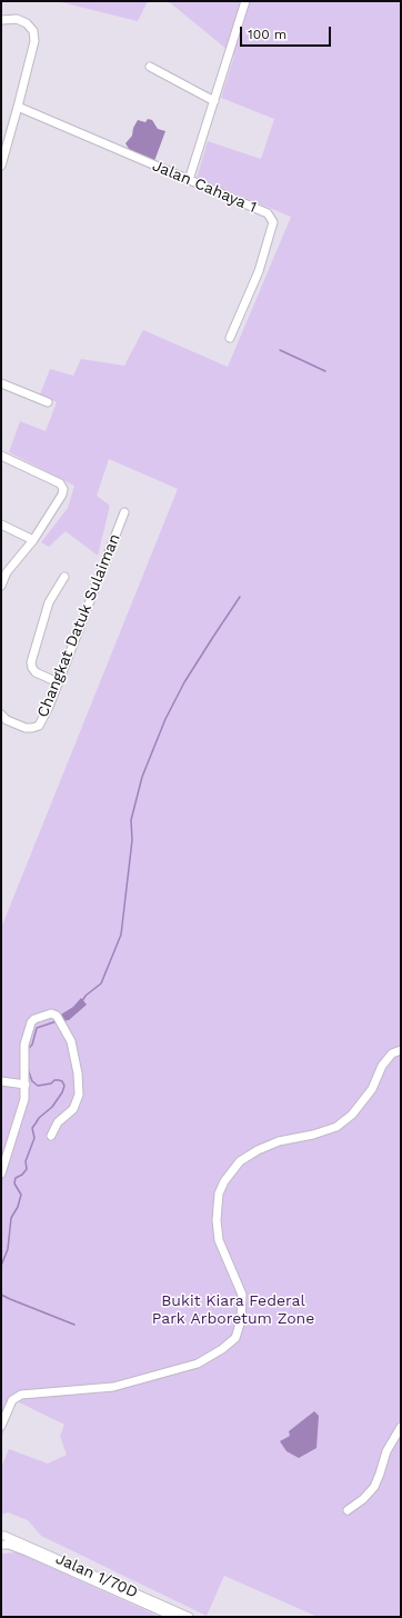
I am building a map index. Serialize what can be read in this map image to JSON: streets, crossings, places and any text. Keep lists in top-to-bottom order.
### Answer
{
  "streets": {
    "street": ["Jalan Cahaya 1", "Changkat Datuk Sulaiman", "Jalan 1/70D"]
  },
  "parks": ["Bukit Kiara Federal Park Arboretum Zone"],
  "scale_bar": "100 m"
}
